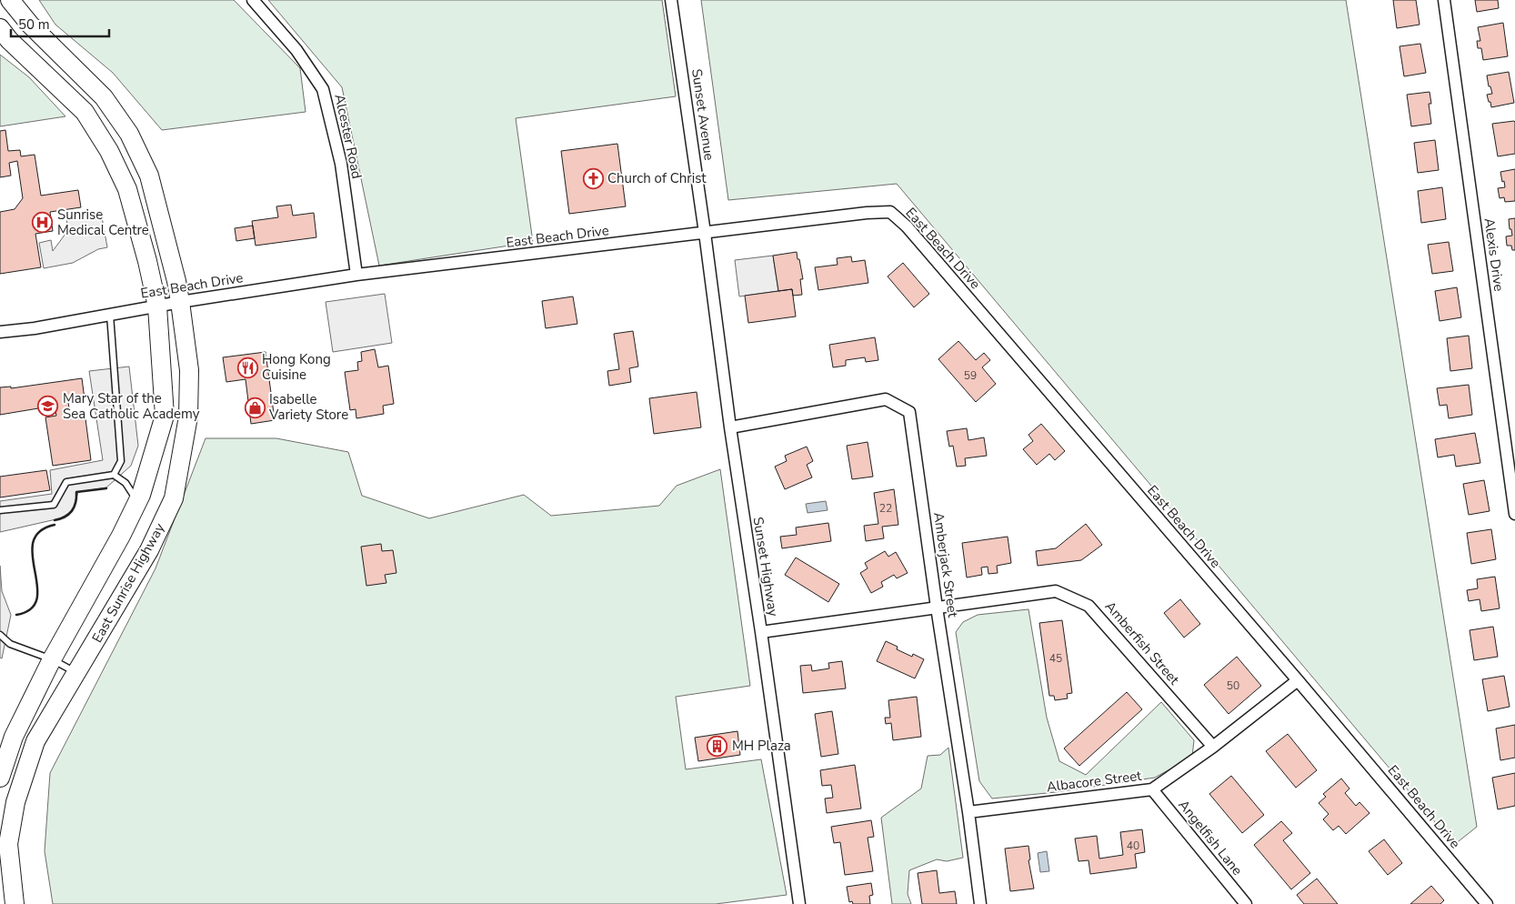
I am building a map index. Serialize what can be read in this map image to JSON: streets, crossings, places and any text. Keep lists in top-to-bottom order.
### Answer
{
  "streets": {
    "main road": ["East Sunrise Highway"],
    "street": [
      "Sunset Avenue",
      "Alcester Road",
      "East Beach Drive",
      "Alexis Drive",
      "Amberjack Street",
      "Sunset Highway",
      "Amberfish Street",
      "Albacore Street",
      "Angelfish Lane"
    ]
  },
  "crossings": [
    ["Sunset Avenue", "East Beach Drive"],
    ["Sunset Avenue", "Sunset Highway"],
    ["Alcester Road", "East Beach Drive"],
    ["East Beach Drive", "Sunset Highway"],
    ["East Beach Drive", "East Sunrise Highway"],
    ["East Beach Drive", "Albacore Street"],
    ["Amberjack Street", "Sunset Highway"],
    ["Amberjack Street", "Amberfish Street"],
    ["Amberjack Street", "Albacore Street"],
    ["Sunset Highway", "Amberfish Street"],
    ["Amberfish Street", "Albacore Street"],
    ["Albacore Street", "Angelfish Lane"]
  ],
  "places": {
    "church": ["Church of Christ"],
    "hospital": ["Sunrise Medical Centre"],
    "restaurant": ["Hong Kong Cuisine"],
    "school or university": ["Mary Star of the Sea Catholic Academy"],
    "shop": ["Isabelle Variety Store"],
    "building": ["MH Plaza"]
  },
  "house_numbers": [
    "59",
    "22",
    "45",
    "50",
    "40"
  ],
  "scale_bar": "50 m"
}
